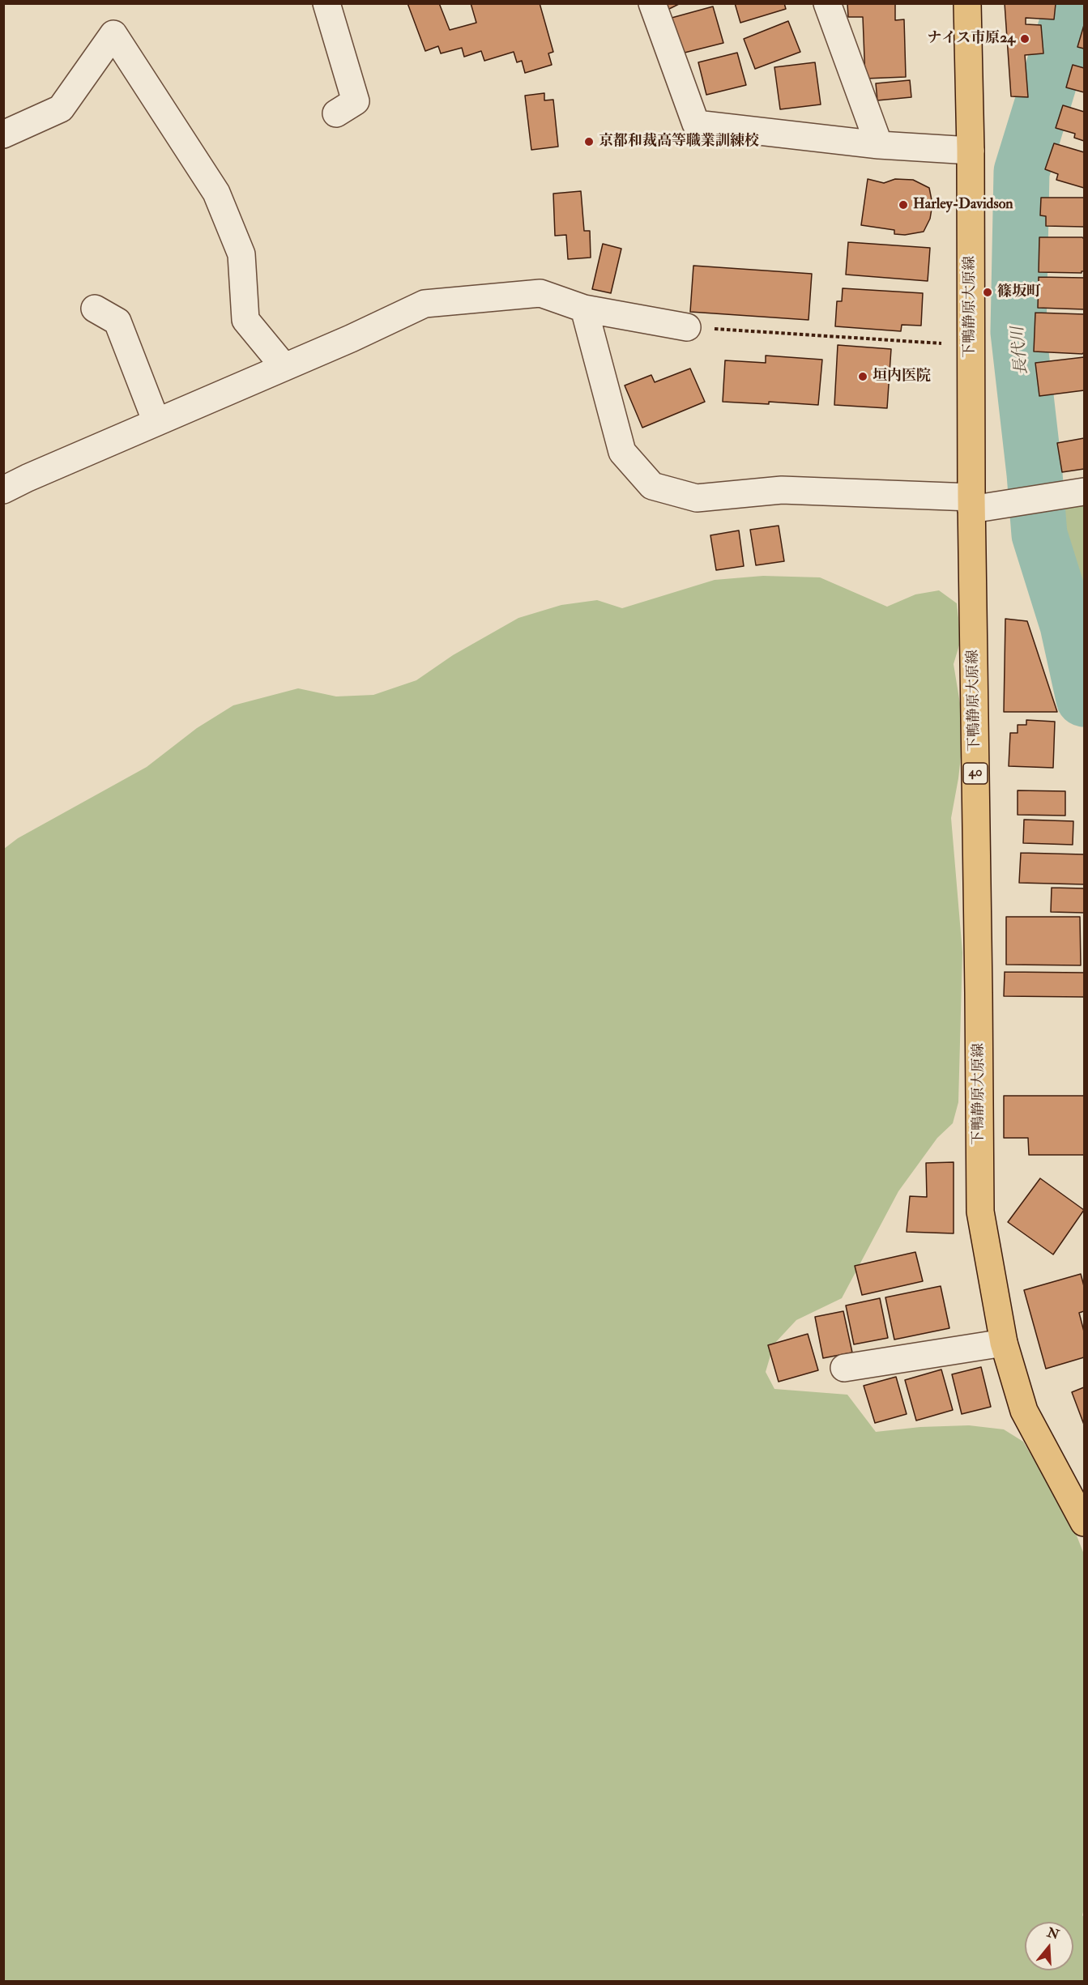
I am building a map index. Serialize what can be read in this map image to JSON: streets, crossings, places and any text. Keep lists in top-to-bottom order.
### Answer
{
  "streets": {
    "main road": ["下鴨静原大原線", "40"]
  },
  "water": ["長代川"],
  "places": [
    "ナイス市原24",
    "京都和裁高等職業訓練校",
    "Harley-Davidson",
    "篠坂町",
    "垣内医院"
  ],
  "north": "top"
}
